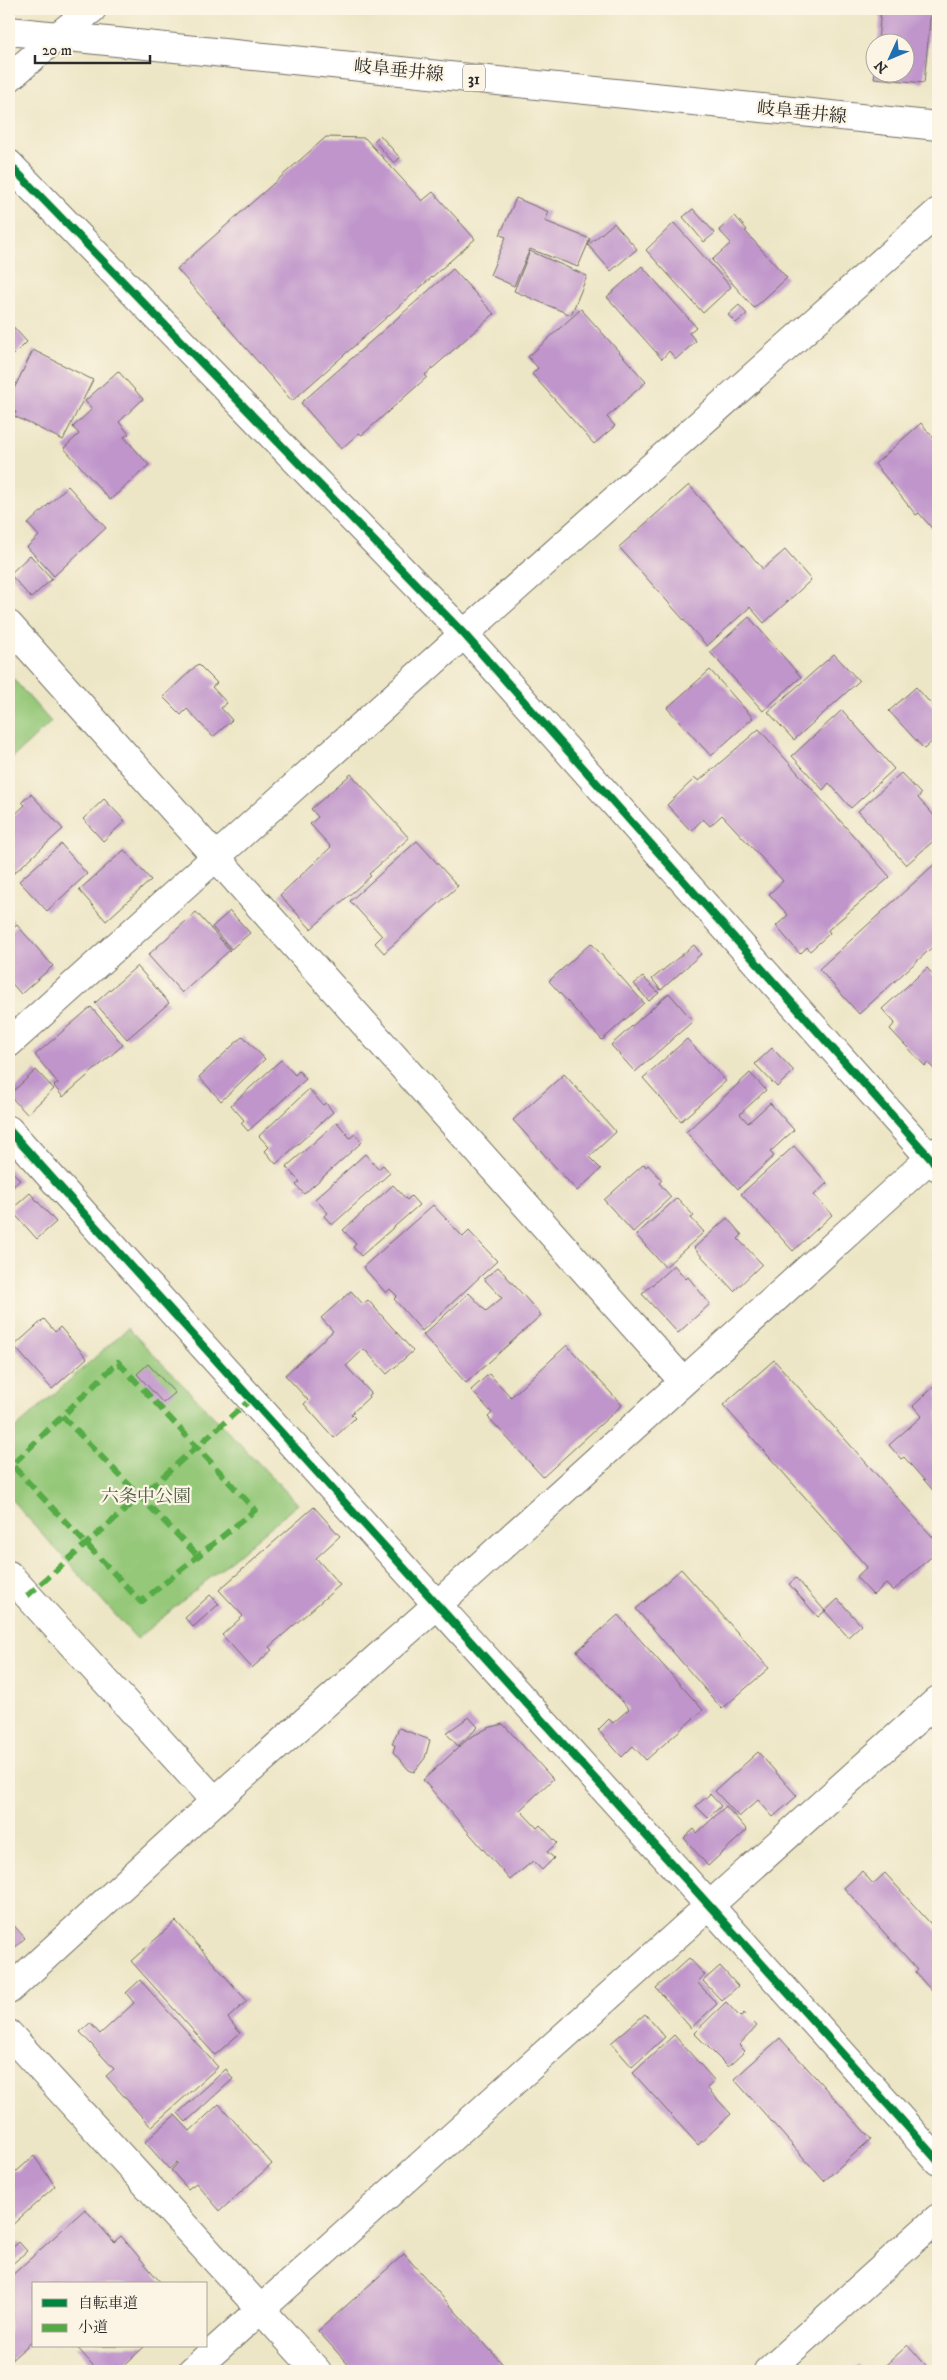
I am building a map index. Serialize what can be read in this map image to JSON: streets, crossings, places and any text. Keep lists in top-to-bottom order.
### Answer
{
  "streets": {
    "street": ["岐阜垂井線", "31"]
  },
  "parks": ["六条中公園"],
  "legend": ["自転車道", "小道"],
  "scale_bar": "20 m",
  "north": "bottom left"
}
